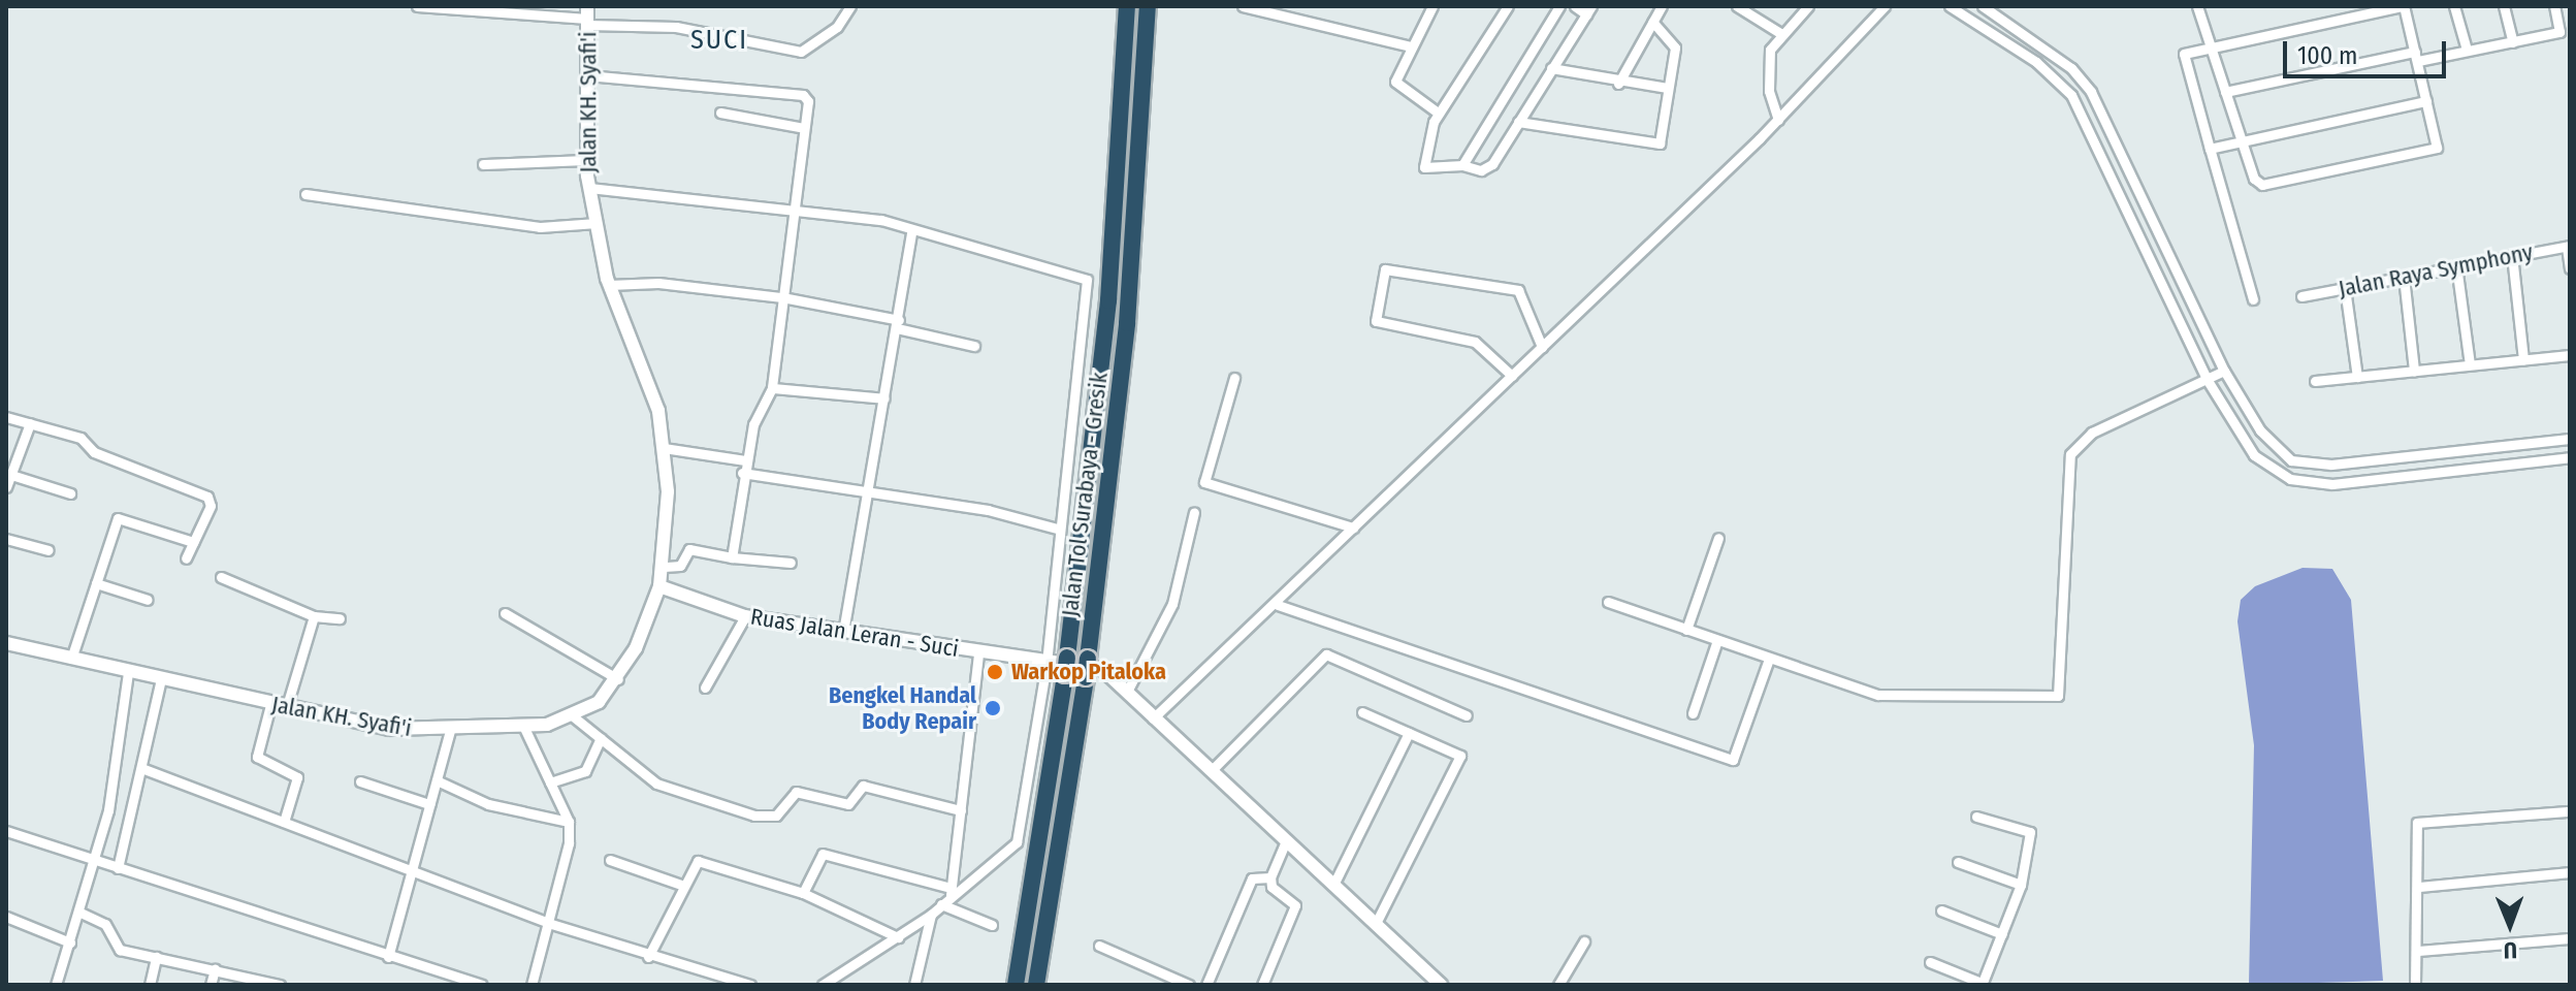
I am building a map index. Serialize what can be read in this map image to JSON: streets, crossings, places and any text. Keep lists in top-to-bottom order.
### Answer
{
  "streets": {
    "highway": ["Jalan Tol Surabaya - Gresik"],
    "main road": ["Jalan KH. Syafi'i", "Ruas Jalan Leran - Suci"],
    "street": ["Jalan Raya Symphony"]
  },
  "crossings": [
    ["Jalan KH. Syafi'i", "Ruas Jalan Leran - Suci"]
  ],
  "districts": ["SUCI"],
  "places": ["Warkop Pitaloka", "Bengkel Handal Body Repair"],
  "scale_bar": "100 m",
  "north": "bottom"
}
